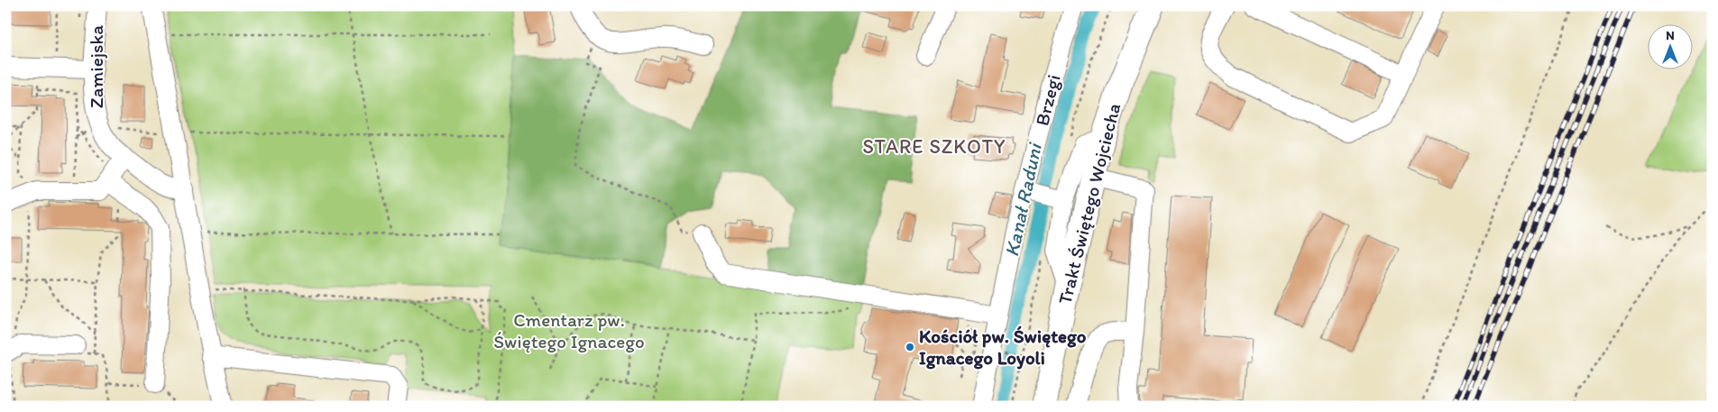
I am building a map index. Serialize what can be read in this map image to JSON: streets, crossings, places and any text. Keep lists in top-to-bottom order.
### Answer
{
  "streets": {
    "main road": ["Trakt Świętego Wojciecha"],
    "street": ["Zamiejska", "Brzegi"]
  },
  "districts": ["STARE SZKOTY"],
  "water": ["Kanał Raduni"],
  "parks": ["Cmentarz pw. Świętego Ignacego"],
  "places": ["Kościół pw. Świętego Ignacego Loyoli"],
  "north": "top"
}
